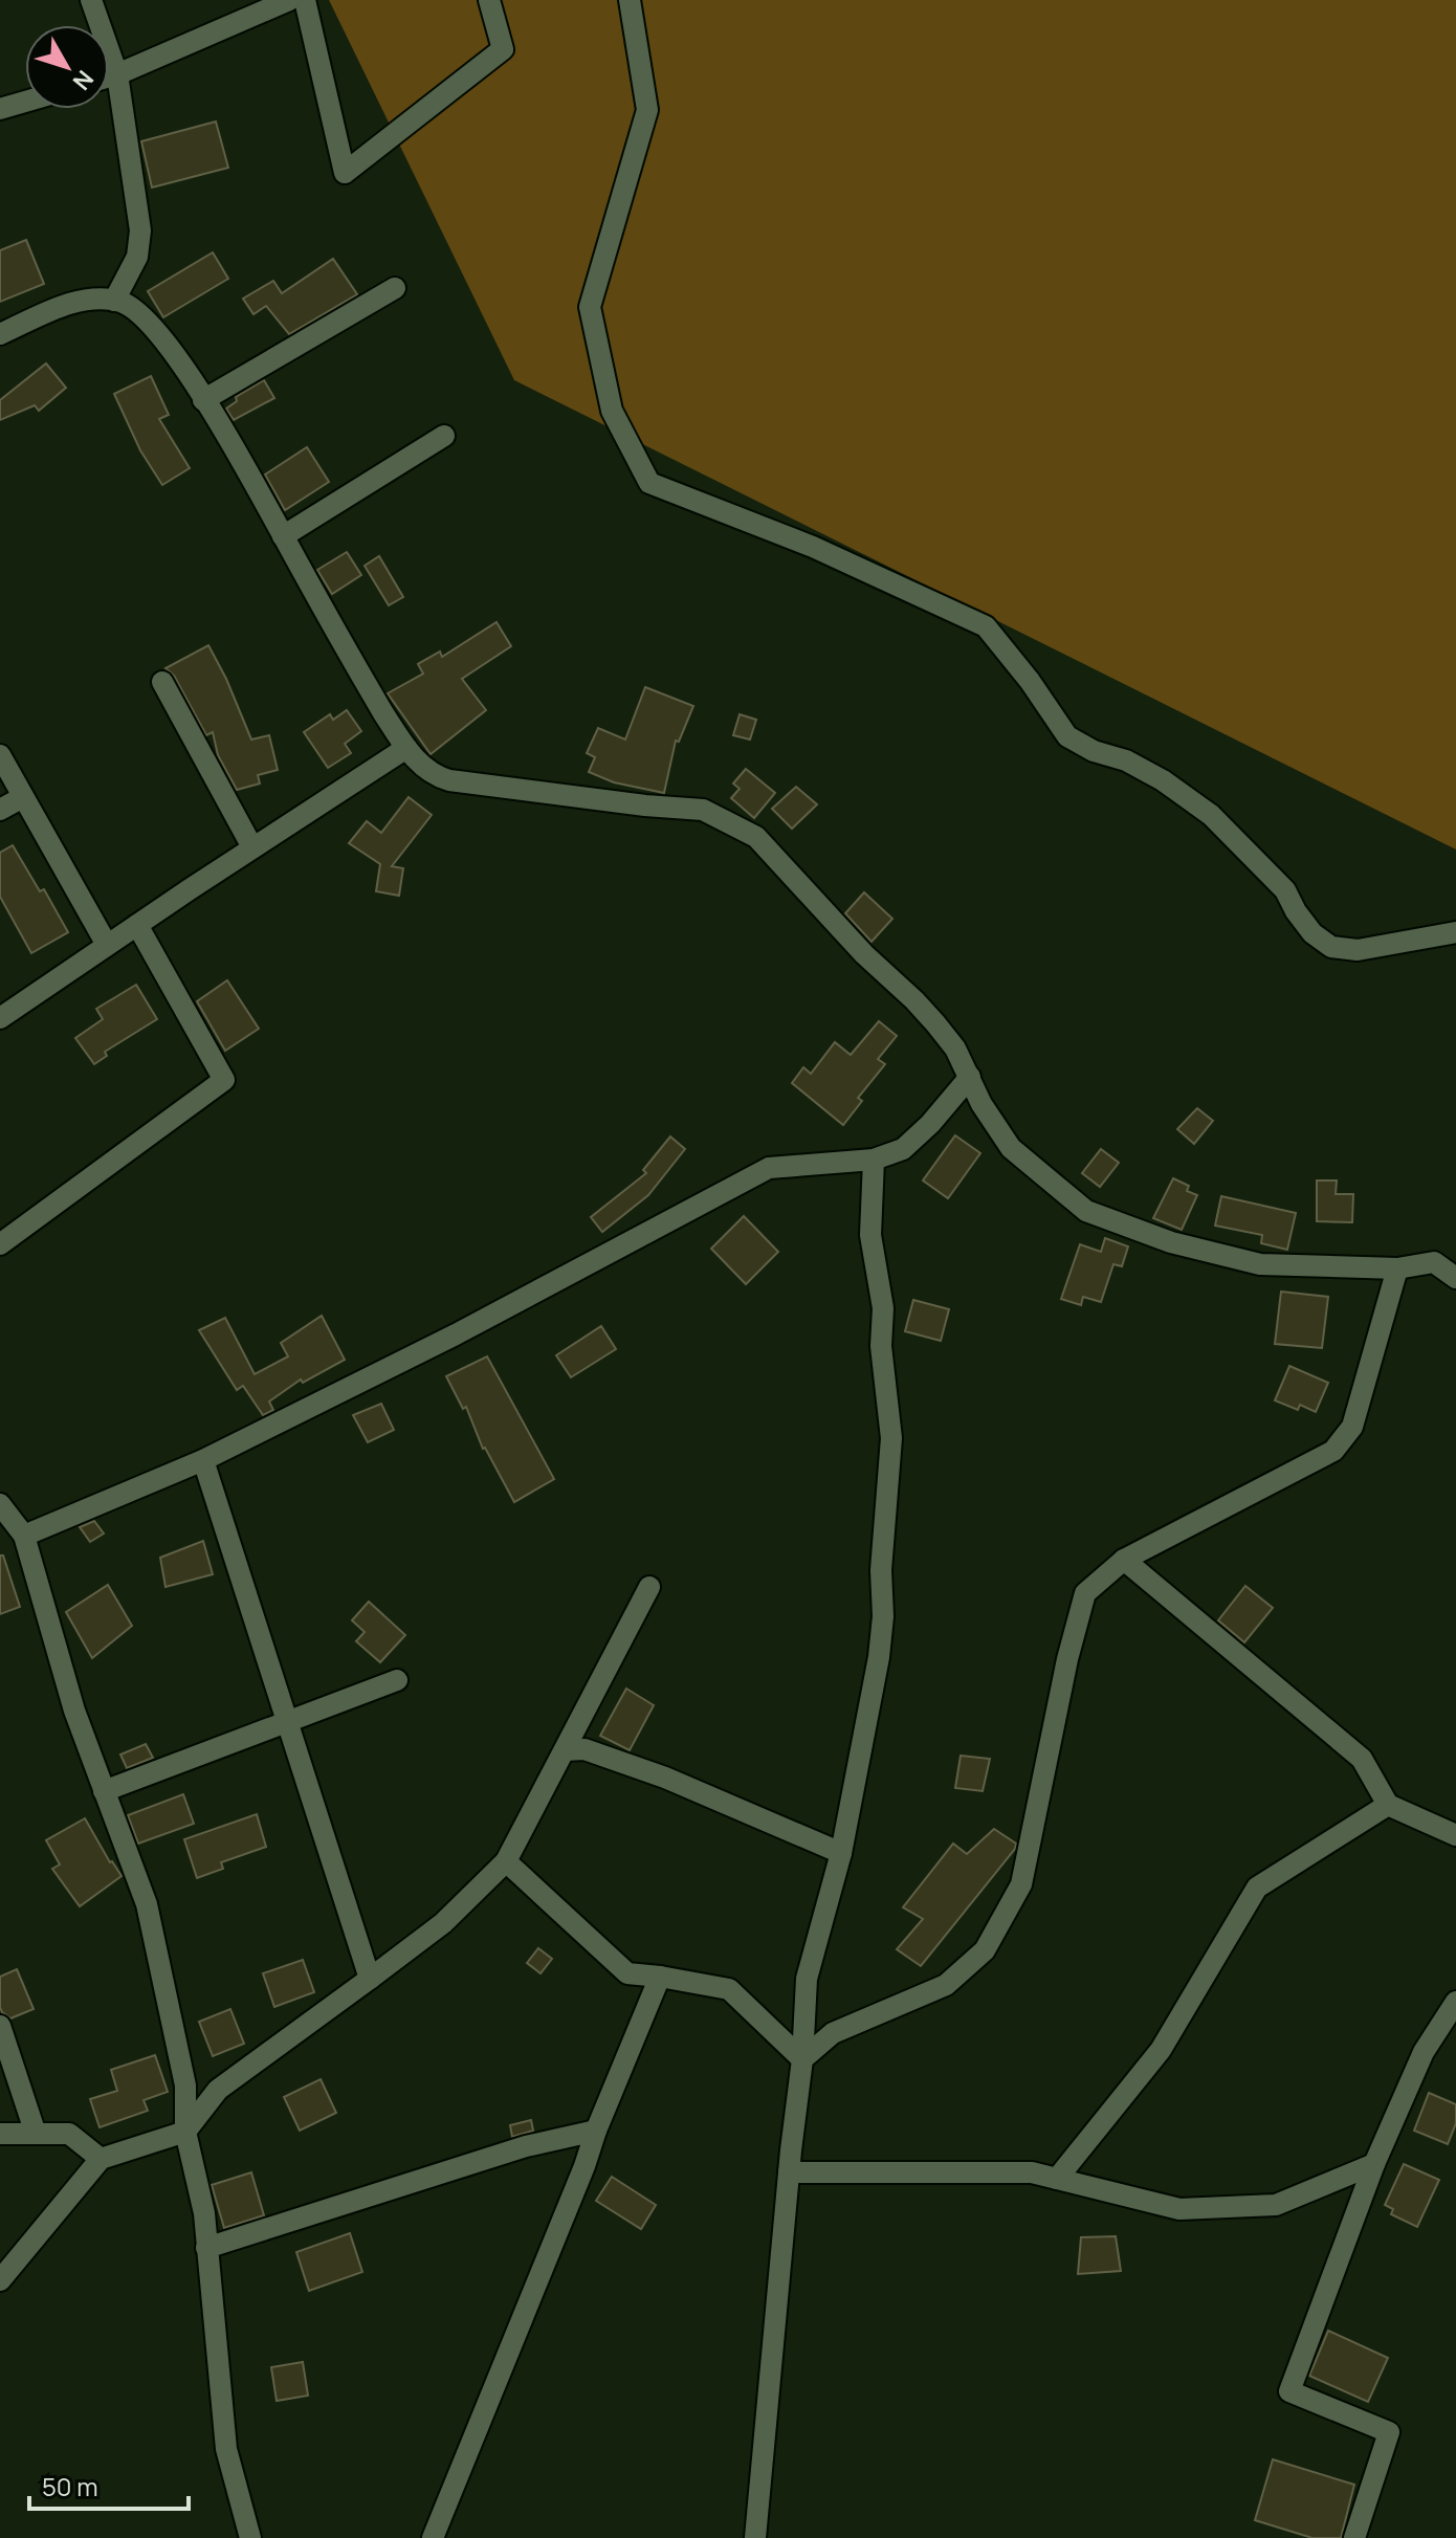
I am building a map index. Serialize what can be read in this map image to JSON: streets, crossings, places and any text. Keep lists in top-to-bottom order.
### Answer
{
  "scale_bar": "50 m",
  "north": "bottom right"
}
